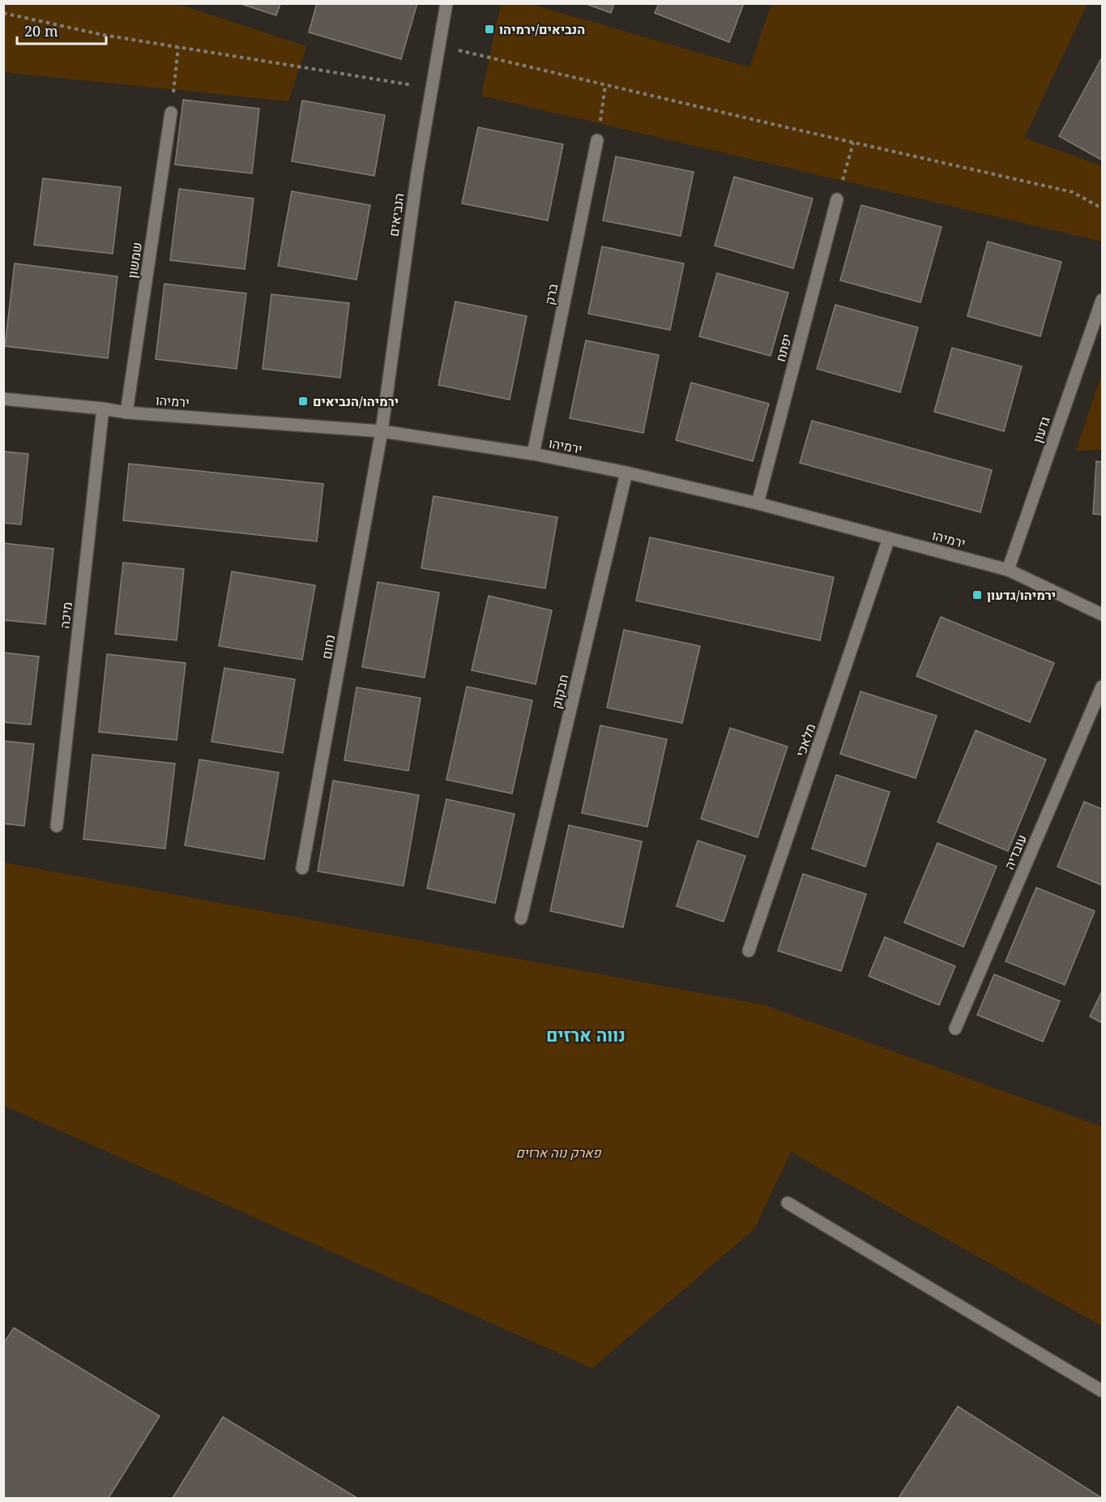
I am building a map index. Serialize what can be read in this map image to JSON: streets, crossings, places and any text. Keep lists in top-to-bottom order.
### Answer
{
  "streets": {
    "street": [
      "הנביאים",
      "שמשון",
      "ברק",
      "יפתח",
      "ירמיהו",
      "גדעון",
      "מיכה",
      "נחום",
      "חבקוק",
      "מלאכי",
      "עובדיה"
    ]
  },
  "crossings": [
    ["הנביאים", "ירמיהו"],
    ["הנביאים", "נחום"],
    ["שמשון", "ירמיהו"],
    ["ברק", "ירמיהו"],
    ["יפתח", "ירמיהו"],
    ["ירמיהו", "גדעון"],
    ["ירמיהו", "מיכה"],
    ["ירמיהו", "נחום"],
    ["ירמיהו", "חבקוק"],
    ["ירמיהו", "מלאכי"]
  ],
  "districts": ["נווה ארזים"],
  "parks": ["פארק נוה ארזים"],
  "places": {
    "transit": ["הנביאים/ירמיהו", "ירמיהו/הנביאים", "ירמיהו/גדעון"]
  },
  "scale_bar": "20 m"
}
